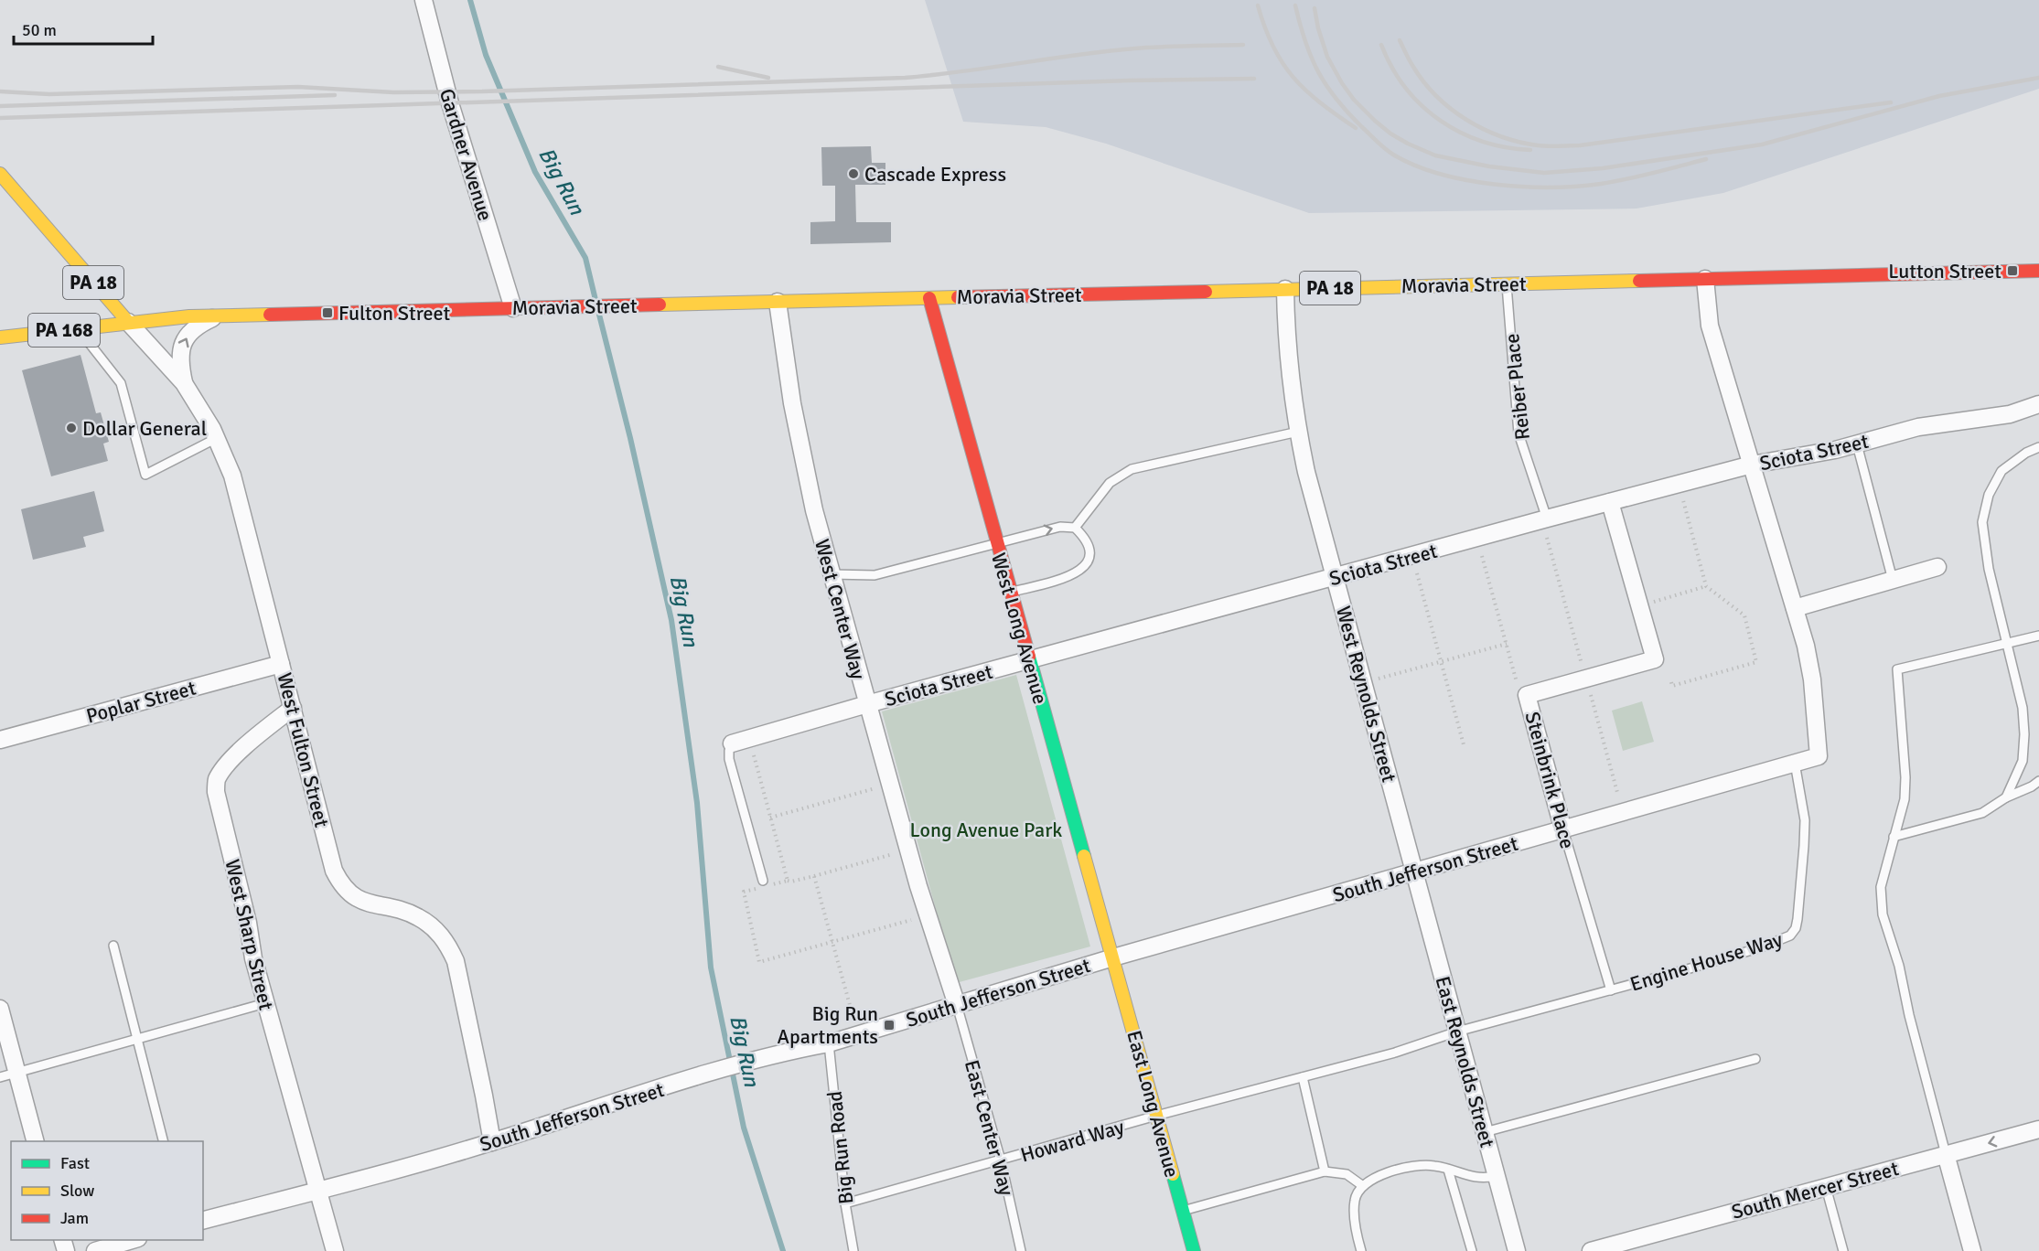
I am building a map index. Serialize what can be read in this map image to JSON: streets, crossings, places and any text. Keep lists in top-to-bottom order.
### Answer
{
  "streets": {
    "main road": [
      "PA 18",
      "Moravia Street",
      "PA 168",
      "West Long Avenue",
      "East Long Avenue"
    ],
    "street": [
      "Gardner Avenue",
      "Sciota Street",
      "West Center Way",
      "West Reynolds Street",
      "Poplar Street",
      "West Fulton Street",
      "Steinbrink Place",
      "South Jefferson Street",
      "West Sharp Street",
      "East Reynolds Street",
      "South Mercer Street"
    ],
    "lane": [
      "Reiber Place",
      "Engine House Way",
      "East Center Way",
      "Howard Way",
      "Big Run Road"
    ]
  },
  "crossings": [
    ["Gardner Avenue", "Moravia Street"],
    ["PA 18", "Moravia Street"],
    ["PA 18", "West Fulton Street"],
    ["Moravia Street", "Reiber Place"],
    ["Moravia Street", "West Center Way"],
    ["Moravia Street", "West Long Avenue"],
    ["Moravia Street", "West Reynolds Street"],
    ["Moravia Street", "West Fulton Street"],
    ["Reiber Place", "Sciota Street"],
    ["Sciota Street", "West Center Way"],
    ["Sciota Street", "West Long Avenue"],
    ["Sciota Street", "West Reynolds Street"],
    ["Sciota Street", "Steinbrink Place"],
    ["West Center Way", "South Jefferson Street"],
    ["West Center Way", "East Center Way"],
    ["West Long Avenue", "South Jefferson Street"],
    ["West Long Avenue", "East Long Avenue"],
    ["West Reynolds Street", "South Jefferson Street"],
    ["West Reynolds Street", "East Reynolds Street"],
    ["Poplar Street", "West Fulton Street"],
    ["West Fulton Street", "South Jefferson Street"],
    ["West Fulton Street", "West Sharp Street"],
    ["Steinbrink Place", "South Jefferson Street"],
    ["Steinbrink Place", "Engine House Way"],
    ["South Jefferson Street", "West Sharp Street"],
    ["South Jefferson Street", "Engine House Way"],
    ["South Jefferson Street", "East Reynolds Street"],
    ["South Jefferson Street", "East Long Avenue"],
    ["South Jefferson Street", "East Center Way"],
    ["South Jefferson Street", "Big Run Road"],
    ["Engine House Way", "East Reynolds Street"],
    ["Engine House Way", "Howard Way"],
    ["East Reynolds Street", "Howard Way"],
    ["East Long Avenue", "Howard Way"],
    ["East Center Way", "Howard Way"],
    ["Howard Way", "Big Run Road"]
  ],
  "water": ["Big Run"],
  "parks": ["Long Avenue Park"],
  "places": {
    "other": ["Cascade Express", "Dollar General"],
    "transit": ["Lutton Street", "Fulton Street", "Big Run Apartments"]
  },
  "legend": ["Fast", "Slow", "Jam"],
  "scale_bar": "50 m"
}
